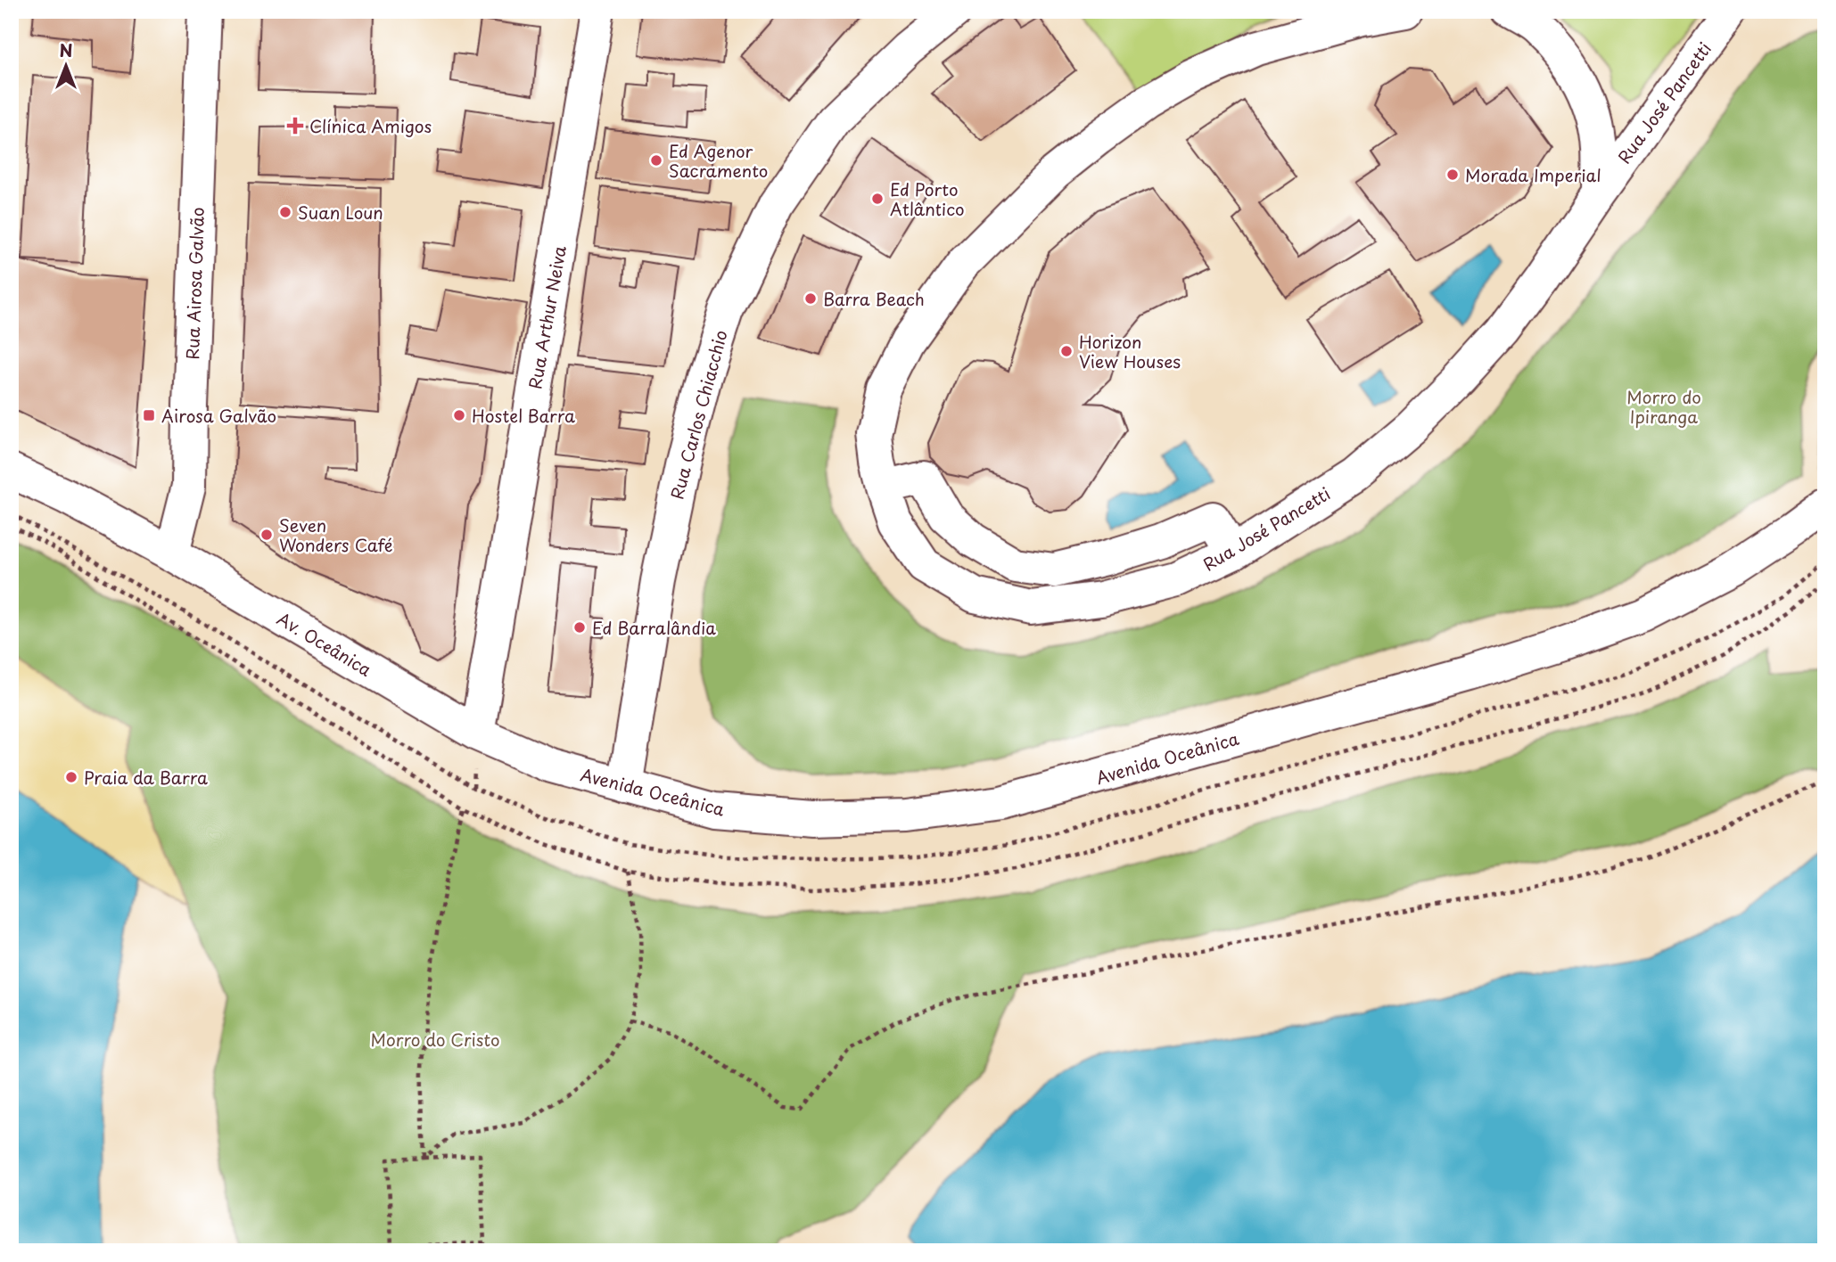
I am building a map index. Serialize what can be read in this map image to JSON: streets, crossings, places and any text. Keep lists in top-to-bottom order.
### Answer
{
  "streets": {
    "street": [
      "Rua José Pancetti",
      "Rua Airosa Galvão",
      "Rua Arthur Neiva",
      "Rua Carlos Chiacchio",
      "Av. Oceânica",
      "Avenida Oceânica"
    ]
  },
  "crossings": [
    ["Rua Airosa Galvão", "Av. Oceânica"],
    ["Rua Arthur Neiva", "Av. Oceânica"],
    ["Rua Arthur Neiva", "Avenida Oceânica"],
    ["Rua Carlos Chiacchio", "Avenida Oceânica"],
    ["Av. Oceânica", "Avenida Oceânica"]
  ],
  "parks": ["Morro do Ipiranga", "Morro do Cristo"],
  "places": {
    "health": ["Clínica Amigos"],
    "other": [
      "Ed Agenor Sacramento",
      "Morada Imperial",
      "Ed Porto Atlântico",
      "Suan Loun",
      "Barra Beach",
      "Horizon View Houses",
      "Hostel Barra",
      "Seven Wonders Café",
      "Ed Barralândia",
      "Praia da Barra"
    ],
    "transit": ["Airosa Galvão"]
  },
  "north": "top"
}
